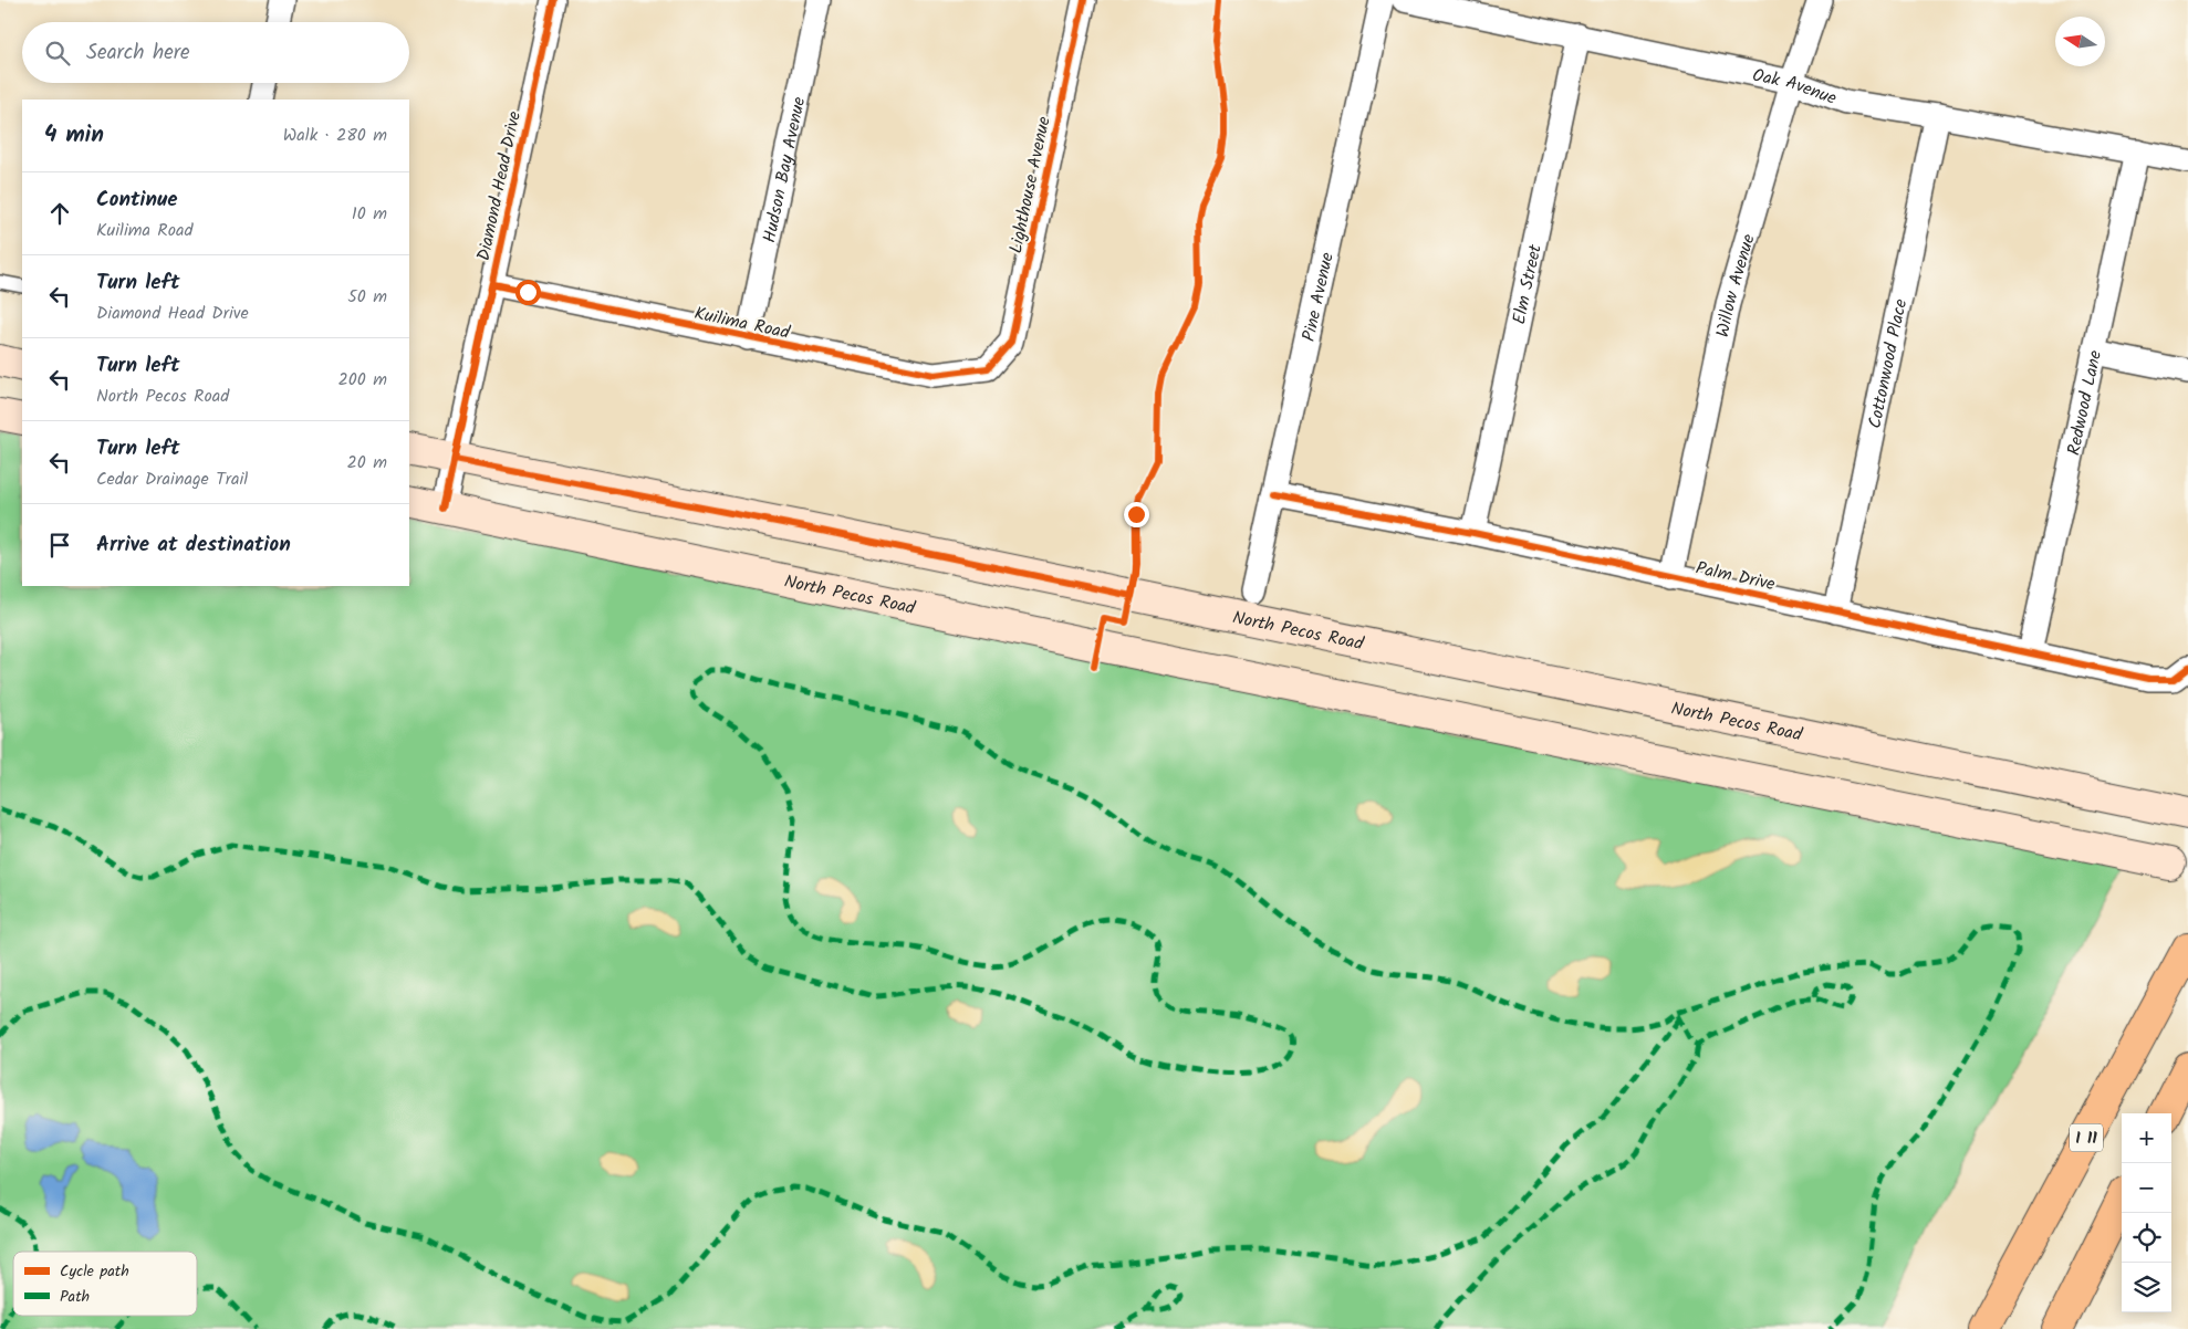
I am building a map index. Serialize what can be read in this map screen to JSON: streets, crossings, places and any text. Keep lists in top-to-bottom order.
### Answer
{
  "streets": {
    "highway": ["I 11"],
    "main road": ["North Pecos Road"],
    "street": [
      "Oak Avenue",
      "Hudson Bay Avenue",
      "Lighthouse Avenue",
      "Diamond Head Drive",
      "Elm Street",
      "Willow Avenue",
      "Pine Avenue",
      "Kuilima Road",
      "Cottonwood Place",
      "Redwood Lane",
      "Palm Drive"
    ]
  },
  "crossings": [
    ["Oak Avenue", "Elm Street"],
    ["Oak Avenue", "Willow Avenue"],
    ["Oak Avenue", "Cottonwood Place"],
    ["Oak Avenue", "Redwood Lane"],
    ["Hudson Bay Avenue", "Kuilima Road"],
    ["Lighthouse Avenue", "Kuilima Road"],
    ["Diamond Head Drive", "Kuilima Road"],
    ["Diamond Head Drive", "North Pecos Road"],
    ["Elm Street", "Palm Drive"],
    ["Willow Avenue", "Palm Drive"],
    ["Pine Avenue", "Palm Drive"],
    ["Cottonwood Place", "Palm Drive"],
    ["Redwood Lane", "Palm Drive"]
  ],
  "legend": ["Cycle path", "Path"],
  "north": "left",
  "page": {
    "search": "Search here",
    "heading": ["4 min", "Walk · 280 m"],
    "list": [
      ["Continue", "Kuilima Road", "10 m"],
      ["Turn left", "Diamond Head Drive", "50 m"],
      ["Turn left", "North Pecos Road", "200 m"],
      ["Turn left", "Cedar Drainage Trail", "20 m"],
      "Arrive at destination"
    ],
    "map_buttons": ["+", "−"]
  }
}
